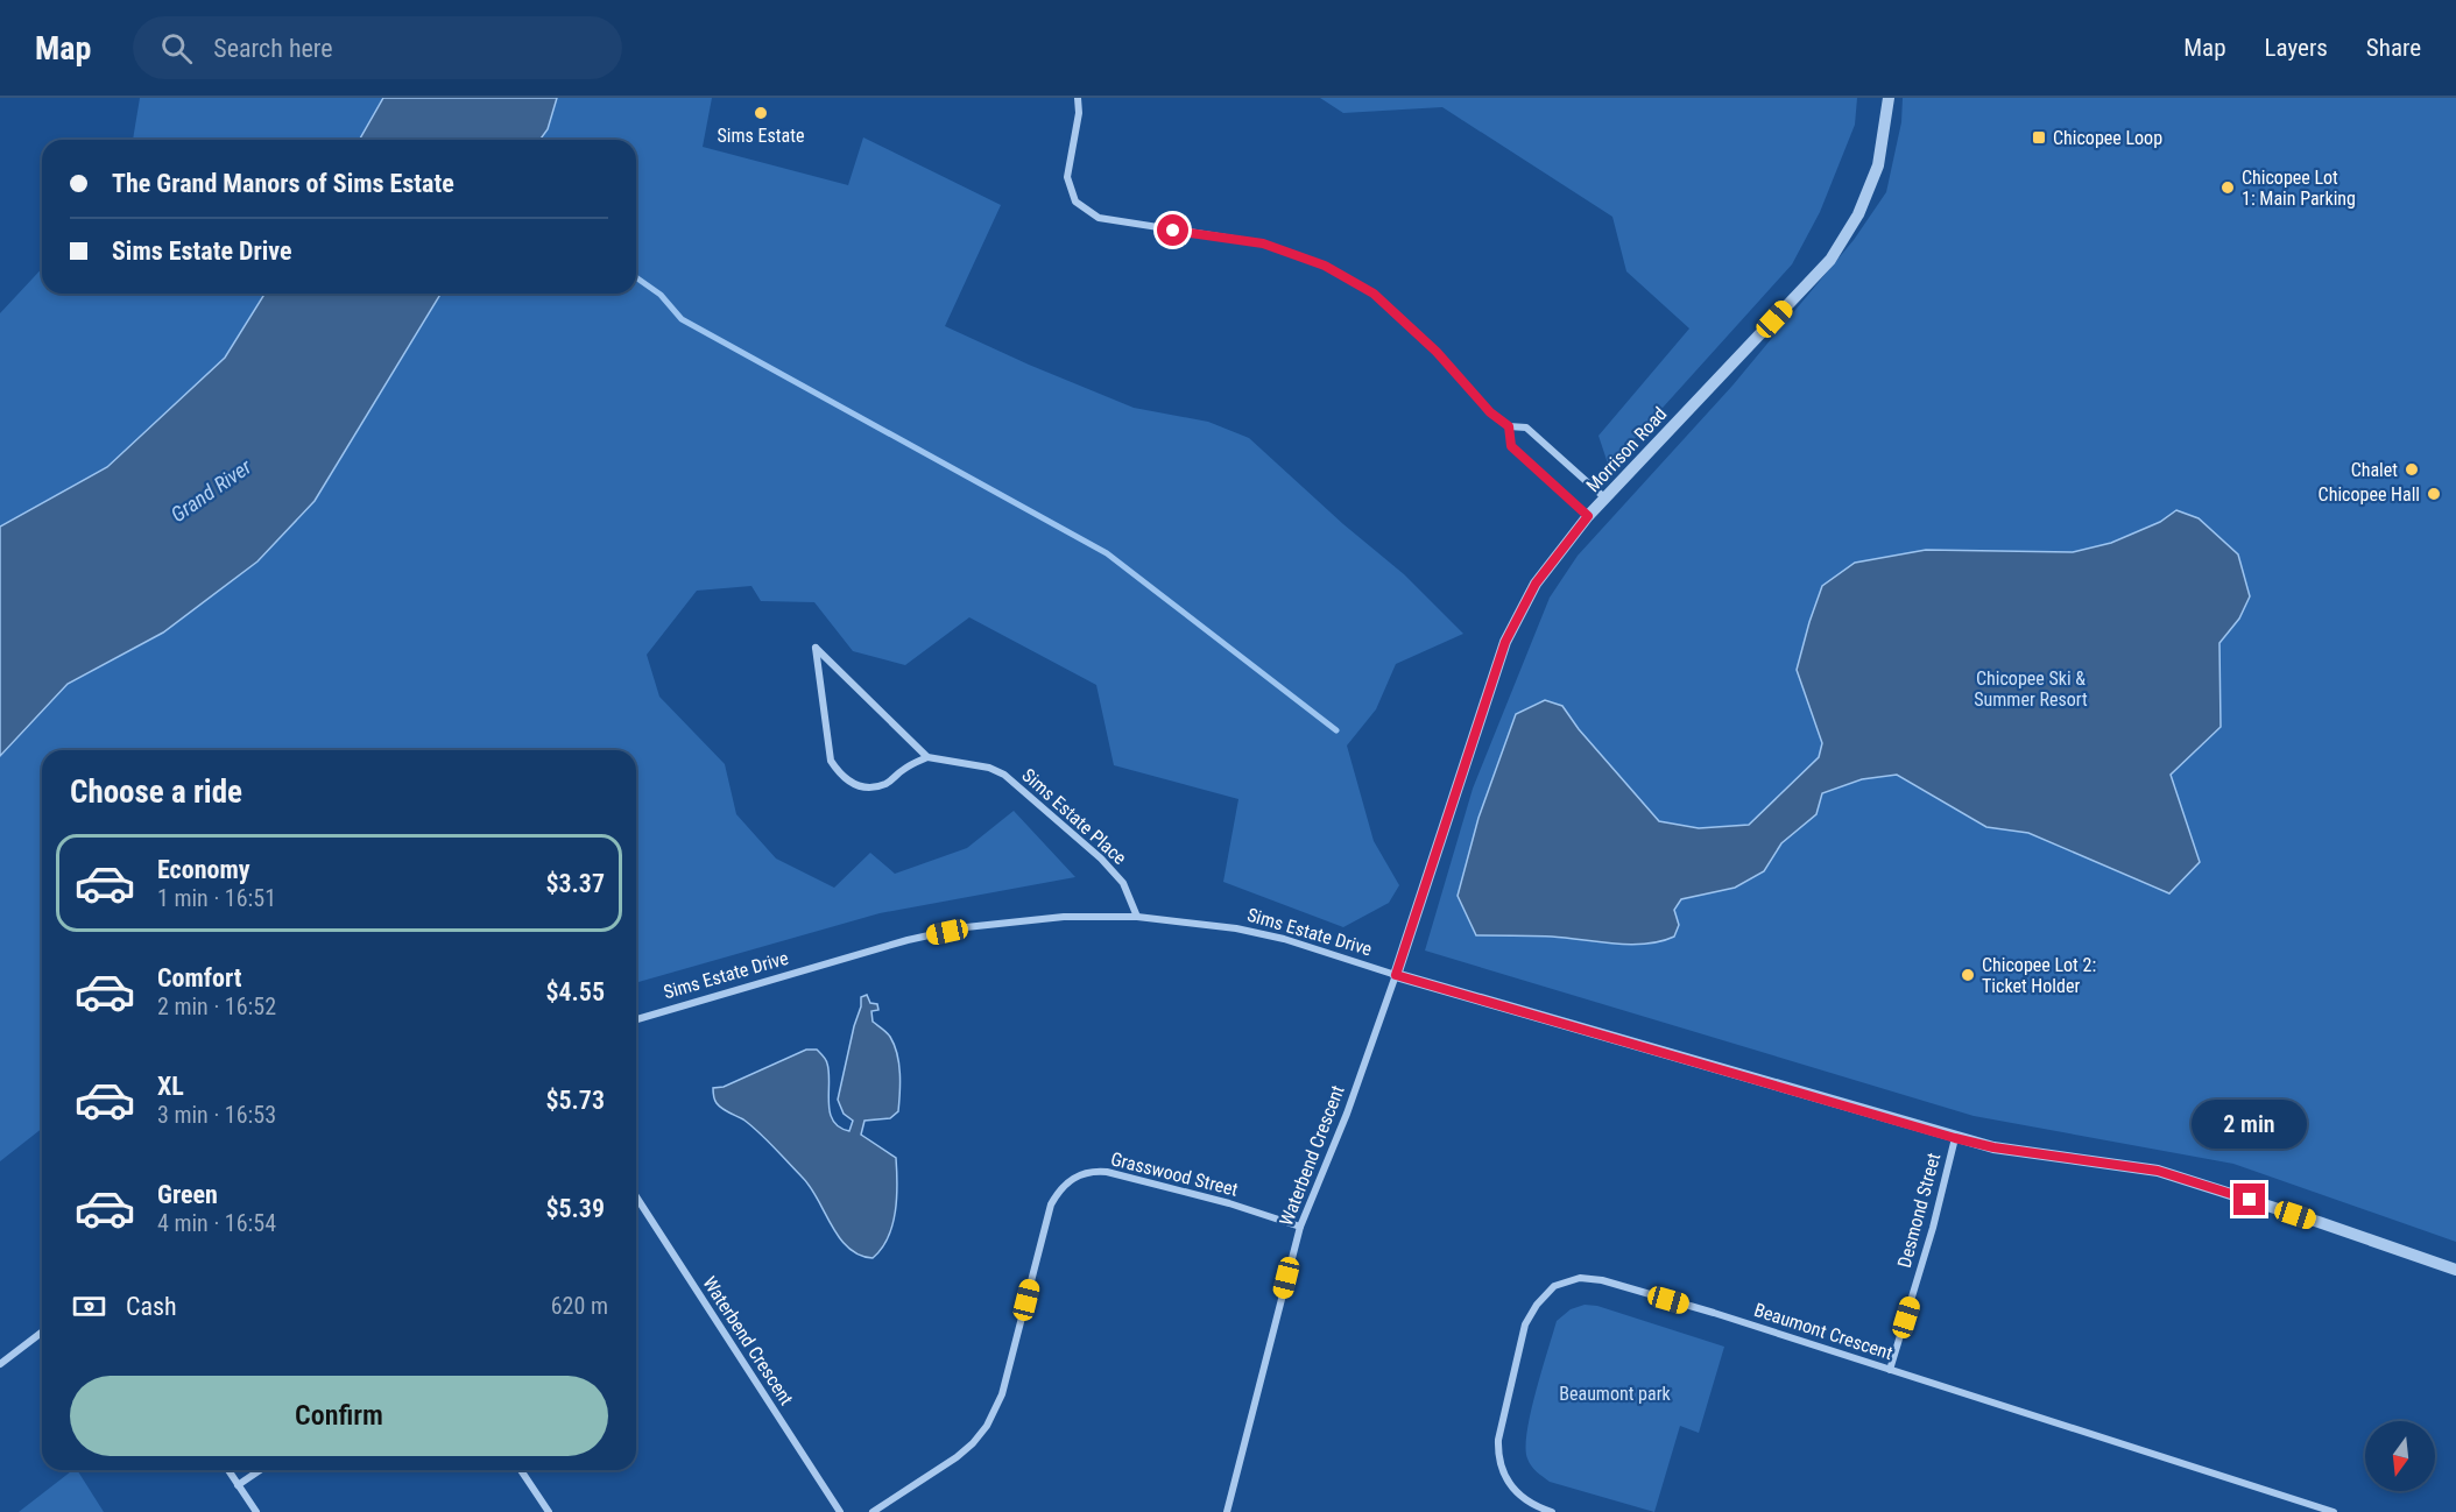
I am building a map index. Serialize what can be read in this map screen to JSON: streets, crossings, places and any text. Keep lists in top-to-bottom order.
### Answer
{
  "streets": {
    "street": [
      "Morrison Road",
      "Sims Estate Place",
      "Sims Estate Drive",
      "Waterbend Crescent",
      "Grasswood Street",
      "Desmond Street",
      "Beaumont Crescent"
    ]
  },
  "crossings": [
    ["Morrison Road", "Sims Estate Drive"],
    ["Morrison Road", "Waterbend Crescent"],
    ["Sims Estate Place", "Sims Estate Drive"],
    ["Sims Estate Drive", "Waterbend Crescent"],
    ["Sims Estate Drive", "Desmond Street"],
    ["Waterbend Crescent", "Grasswood Street"],
    ["Desmond Street", "Beaumont Crescent"]
  ],
  "water": ["Grand River"],
  "parks": ["Chicopee Ski & Summer Resort", "Beaumont park"],
  "places": {
    "other": [
      "Sims Estate",
      "Chicopee Lot 1: Main Parking",
      "Chalet",
      "Chicopee Hall",
      "Chicopee Lot 2: Ticket Holder"
    ],
    "transit": ["Chicopee Loop"]
  },
  "north": "bottom",
  "page": {
    "header": "Map",
    "search": "Search here",
    "nav": ["Map", "Layers", "Share"],
    "banner": ["The Grand Manors of Sims Estate", "Sims Estate Drive"],
    "heading": "Choose a ride",
    "list": [
      {
        "name": "Economy",
        "note": "1 min · 16:51",
        "value": "$3.37"
      },
      {
        "name": "Comfort",
        "note": "2 min · 16:52",
        "value": "$4.55"
      },
      {
        "name": "XL",
        "note": "3 min · 16:53",
        "value": "$5.73"
      },
      {
        "name": "Green",
        "note": "4 min · 16:54",
        "value": "$5.39"
      }
    ],
    "bubble": "2 min",
    "pay": ["Cash", "620 m"],
    "buttons": "Confirm"
  }
}
